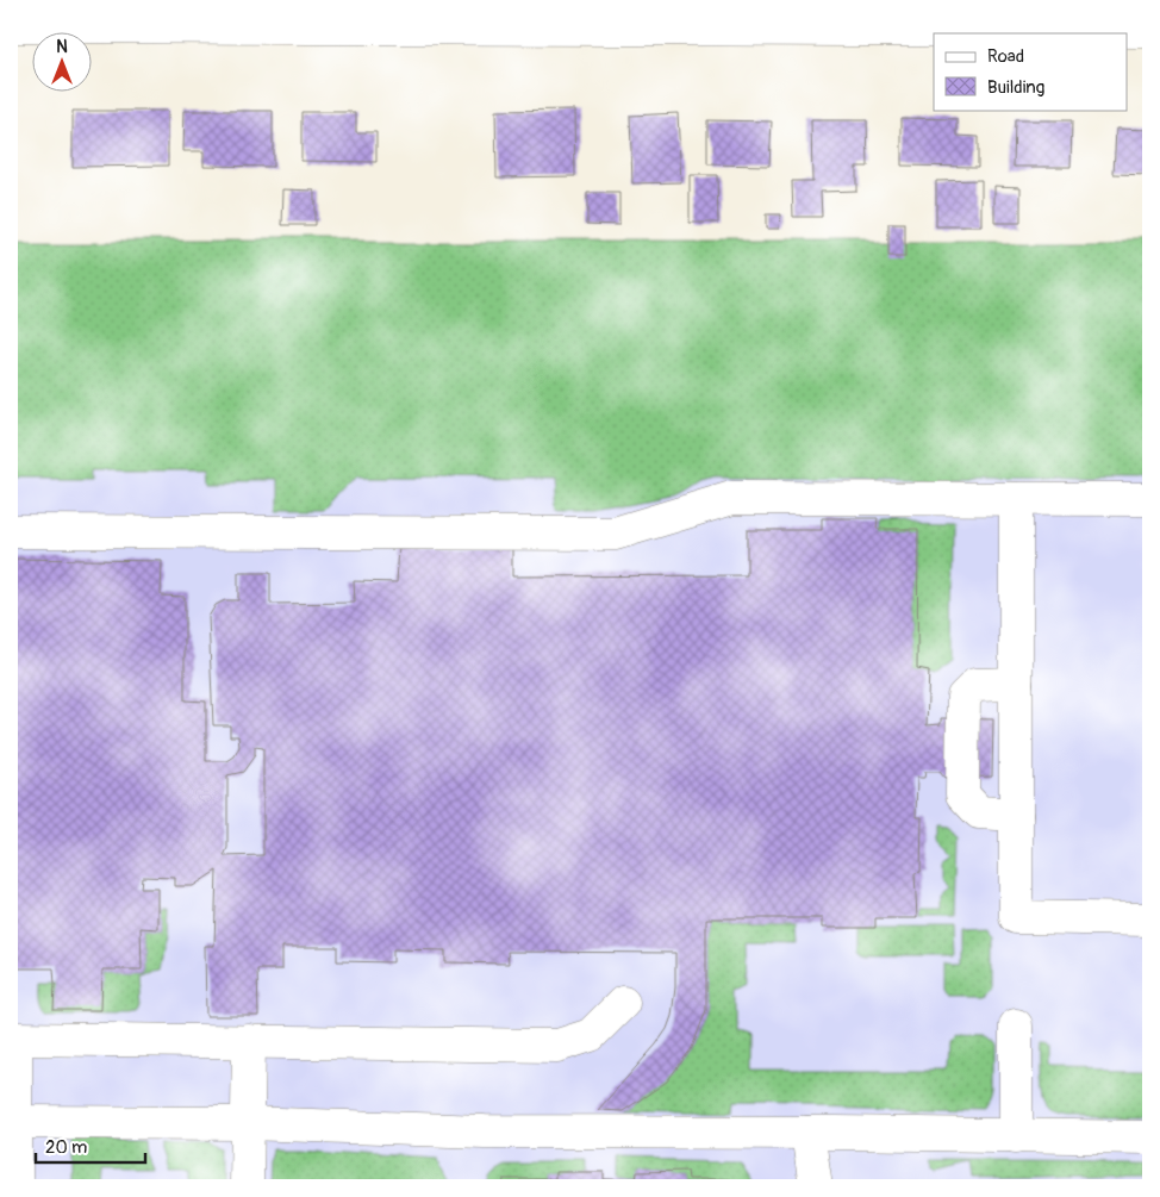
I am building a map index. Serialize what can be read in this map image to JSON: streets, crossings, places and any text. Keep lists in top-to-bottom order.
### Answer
{
  "legend": ["Road", "Building"],
  "scale_bar": "20 m",
  "north": "top"
}
